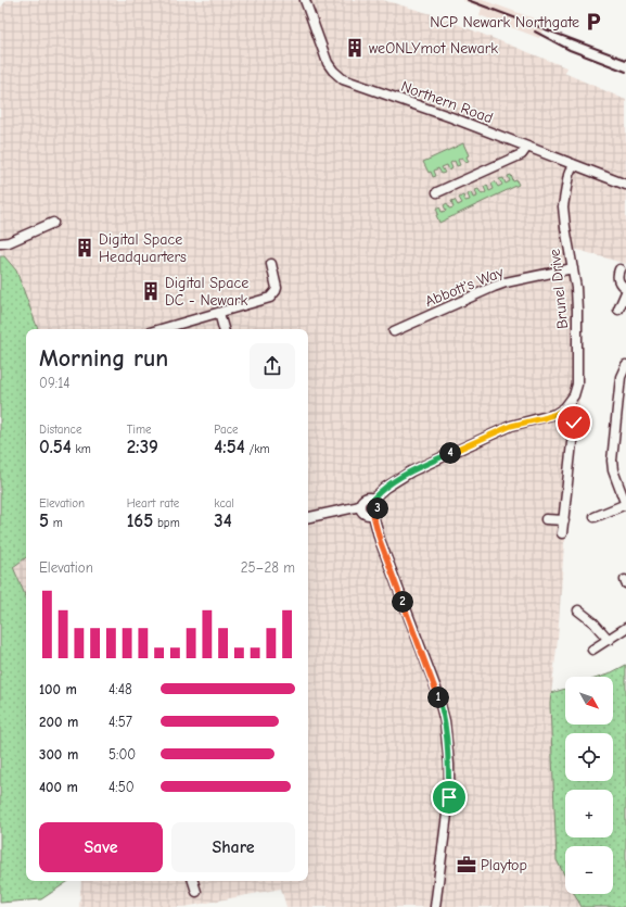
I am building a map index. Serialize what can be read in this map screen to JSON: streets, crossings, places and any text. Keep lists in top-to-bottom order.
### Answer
{
  "streets": {
    "street": ["Northern Road", "Abbott's Way", "Brunel Drive"]
  },
  "crossings": [
    ["Northern Road", "Brunel Drive"],
    ["Abbott's Way", "Brunel Drive"]
  ],
  "places": {
    "parking": ["NCP Newark Northgate"],
    "building": ["weONLYmot Newark", "Digital Space Headquarters", "Digital Space DC - Newark"],
    "office": ["Playtop"]
  },
  "north": "bottom right",
  "page": {
    "heading": ["Morning run", "09:14"],
    "stats": [
      ["Distance", "0.54 km"],
      ["Time", "2:39"],
      ["Pace", "4:54 /km"],
      ["Elevation", "5 m"],
      ["Heart rate", "165 bpm"],
      ["kcal", "34"]
    ],
    "pins": [
      "4",
      "3",
      "2",
      "1"
    ],
    "chart": ["Elevation", "25–28 m"],
    "list": [
      {
        "name": "100 m",
        "note": "4:48"
      },
      {
        "name": "200 m",
        "note": "4:57"
      },
      {
        "name": "300 m",
        "note": "5:00"
      },
      {
        "name": "400 m",
        "note": "4:50"
      }
    ],
    "map_buttons": ["+", "−"],
    "buttons": ["Save", "Share"]
  }
}
